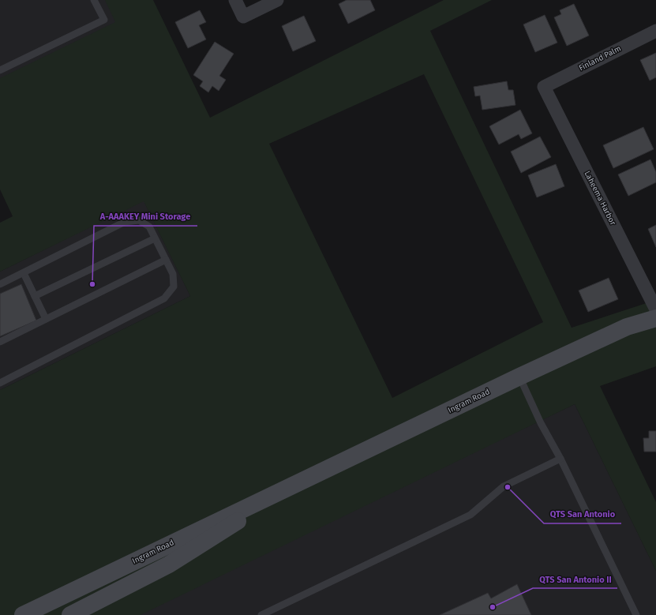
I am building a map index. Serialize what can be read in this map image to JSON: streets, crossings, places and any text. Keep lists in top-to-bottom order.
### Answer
{
  "streets": {
    "street": ["Finland Palm", "Laheema Harbor", "Ingram Road"]
  },
  "crossings": [
    ["Finland Palm", "Laheema Harbor"]
  ],
  "places": ["A-AAAKEY Mini Storage", "QTS San Antonio", "QTS San Antonio II"]
}
